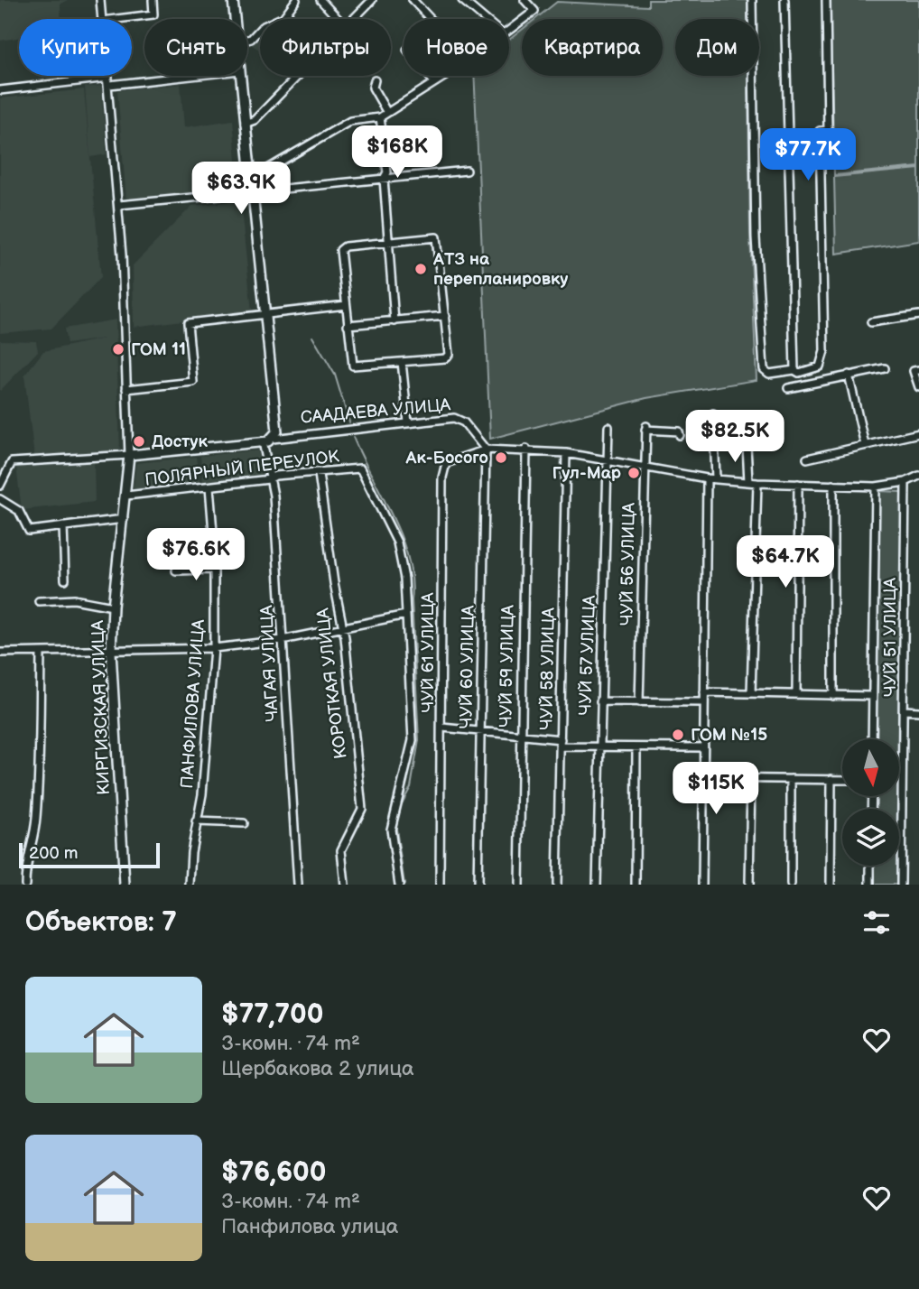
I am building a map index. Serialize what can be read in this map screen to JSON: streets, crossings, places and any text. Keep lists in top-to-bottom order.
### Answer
{
  "streets": {
    "main road": ["СААДАЕВА УЛИЦА", "КИРГИЗСКАЯ УЛИЦА"],
    "street": [
      "ПОЛЯРНЫЙ ПЕРЕУЛОК",
      "ЧУЙ 56 УЛИЦА",
      "ЧУЙ 51 УЛИЦА",
      "ЧУЙ 61 УЛИЦА",
      "ЧУЙ 57 УЛИЦА",
      "ЧАГАЯ УЛИЦА",
      "ЧУЙ 59 УЛИЦА",
      "ЧУЙ 60 УЛИЦА",
      "ЧУЙ 58 УЛИЦА",
      "КОРОТКАЯ УЛИЦА",
      "ПАНФИЛОВА УЛИЦА"
    ]
  },
  "crossings": [
    ["СААДАЕВА УЛИЦА", "ЧУЙ 61 УЛИЦА"],
    ["СААДАЕВА УЛИЦА", "ЧАГАЯ УЛИЦА"],
    ["СААДАЕВА УЛИЦА", "ЧУЙ 60 УЛИЦА"],
    ["СААДАЕВА УЛИЦА", "КИРГИЗСКАЯ УЛИЦА"],
    ["ПОЛЯРНЫЙ ПЕРЕУЛОК", "ЧАГАЯ УЛИЦА"],
    ["ПОЛЯРНЫЙ ПЕРЕУЛОК", "КОРОТКАЯ УЛИЦА"],
    ["ПОЛЯРНЫЙ ПЕРЕУЛОК", "ПАНФИЛОВА УЛИЦА"],
    ["ПОЛЯРНЫЙ ПЕРЕУЛОК", "КИРГИЗСКАЯ УЛИЦА"],
    ["ЧУЙ 61 УЛИЦА", "ЧУЙ 60 УЛИЦА"]
  ],
  "places": [
    "АТЗ на перепланировку",
    "ГОМ 11",
    "Достук",
    "Ак-Босого",
    "Гул-Мар",
    "ГОМ №15"
  ],
  "scale_bar": "200 m",
  "north": "bottom",
  "page": {
    "chip": [
      "Купить",
      "Снять",
      "Фильтры",
      "Новое",
      "Квартира",
      "Дом"
    ],
    "price": [
      "$168K",
      "$77.7K",
      "$63.9K",
      "$82.5K",
      "$76.6K",
      "$64.7K",
      "$115K"
    ],
    "scale": "200 m",
    "heading": "Объектов: 7",
    "list": [
      {
        "name": "$77,700",
        "note": "3-комн. · 74 m² · Щербакова 2 улица"
      },
      {
        "name": "$76,600",
        "note": "3-комн. · 74 m² · Панфилова улица"
      }
    ]
  }
}
